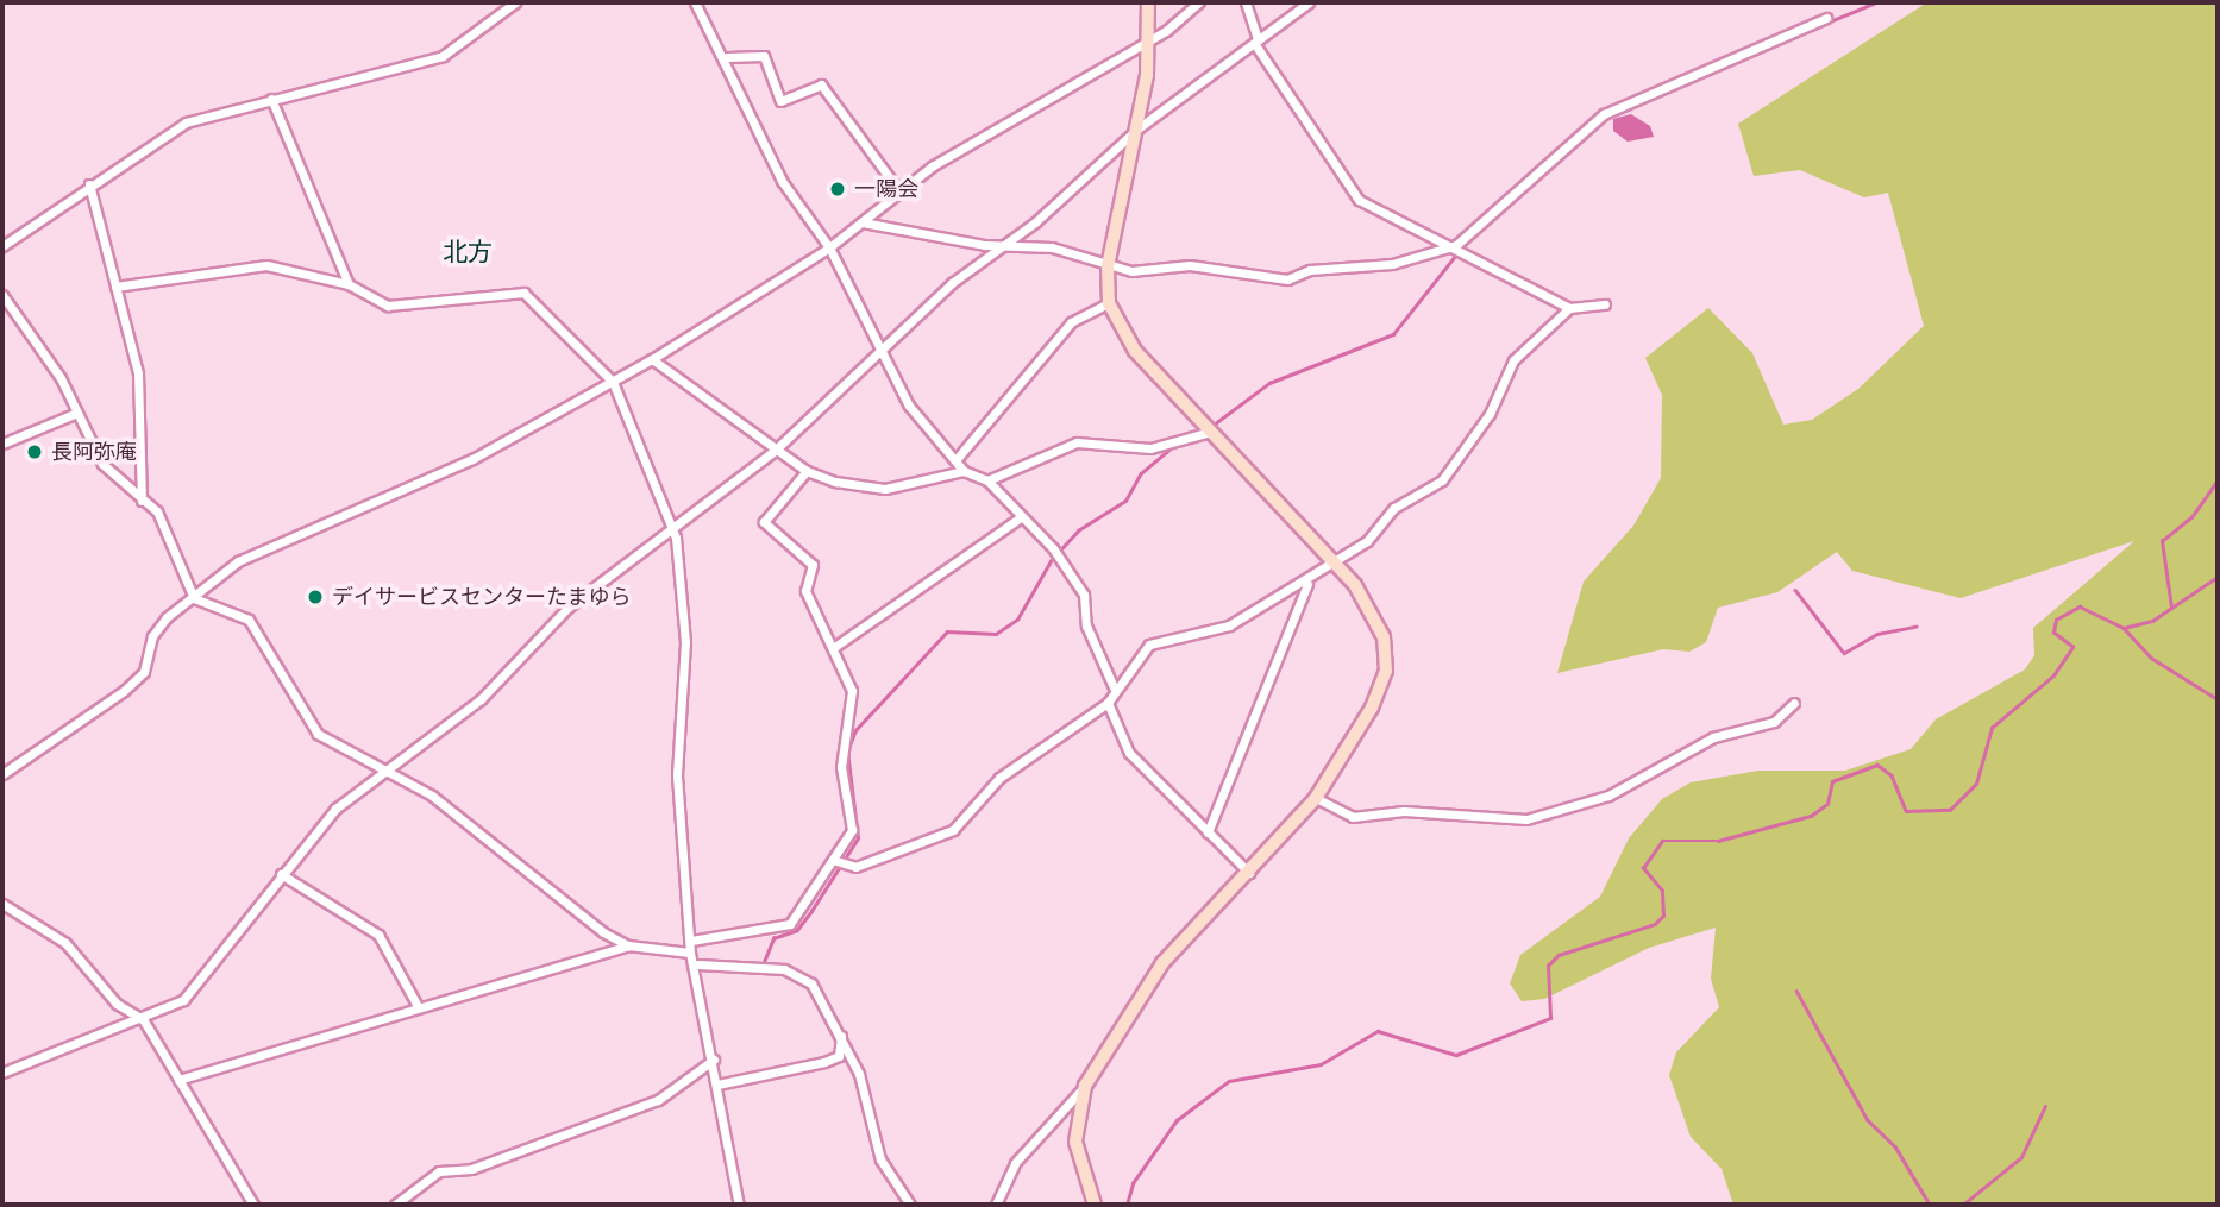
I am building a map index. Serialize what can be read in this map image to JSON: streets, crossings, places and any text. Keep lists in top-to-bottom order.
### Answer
{
  "districts": ["北方"],
  "places": ["一陽会", "長阿弥庵", "デイサービスセンターたまゆら"]
}
